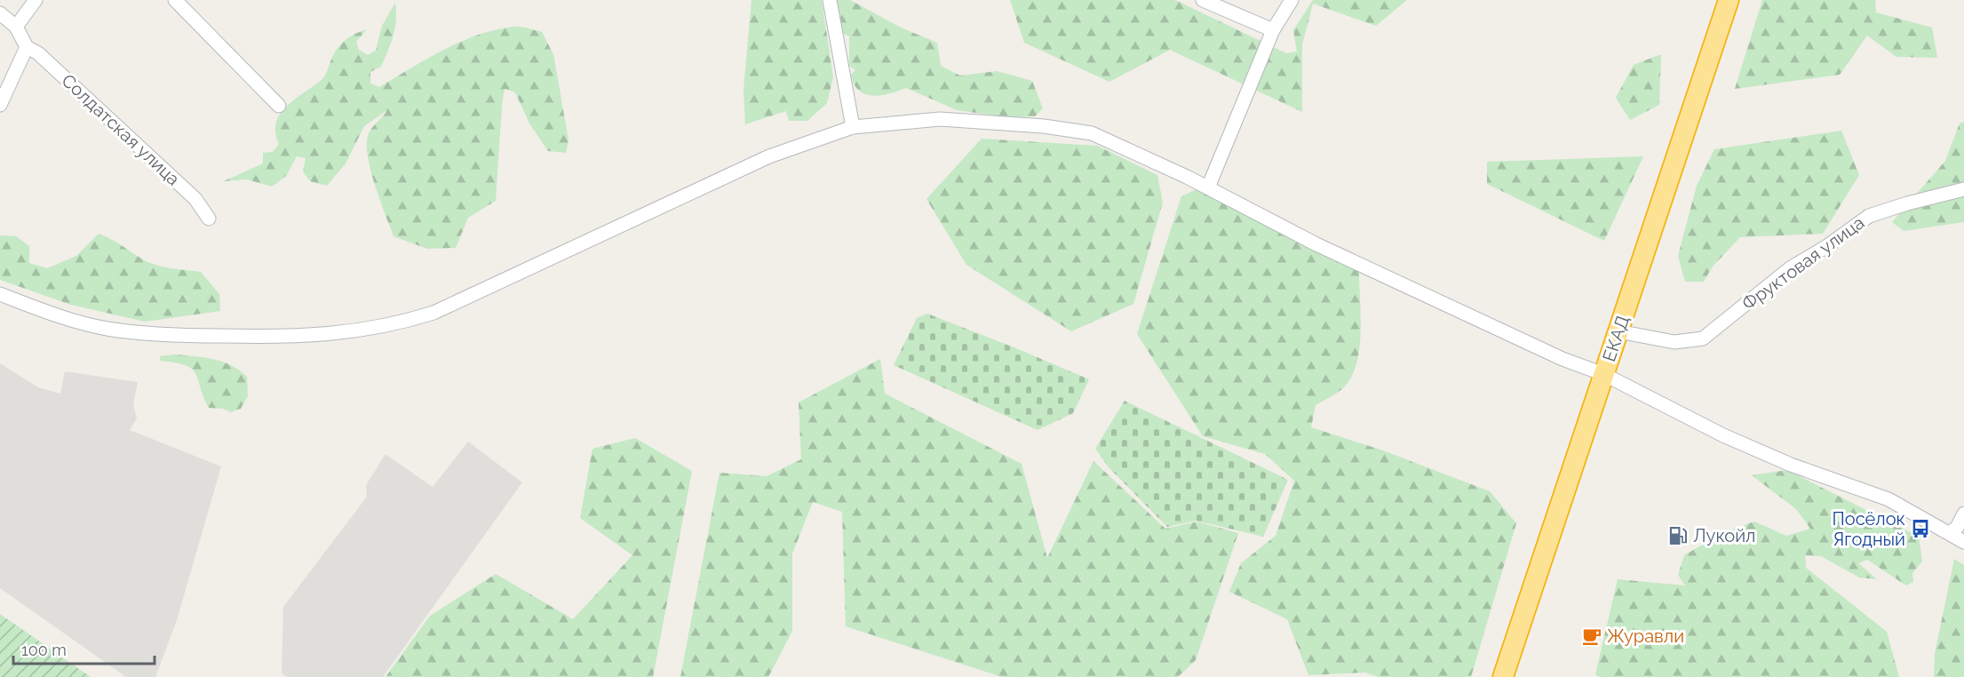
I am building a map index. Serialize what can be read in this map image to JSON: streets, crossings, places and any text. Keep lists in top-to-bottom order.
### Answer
{
  "streets": {
    "highway": ["ЕКАД"],
    "street": ["Солдатская улица", "Фруктовая улица"]
  },
  "crossings": [
    ["Фруктовая улица", "ЕКАД"]
  ],
  "places": {
    "bus stop": ["Посёлок Ягодный"],
    "fuel station": ["Лукойл"],
    "cafe": ["Журавли"]
  },
  "scale_bar": "100 m"
}
